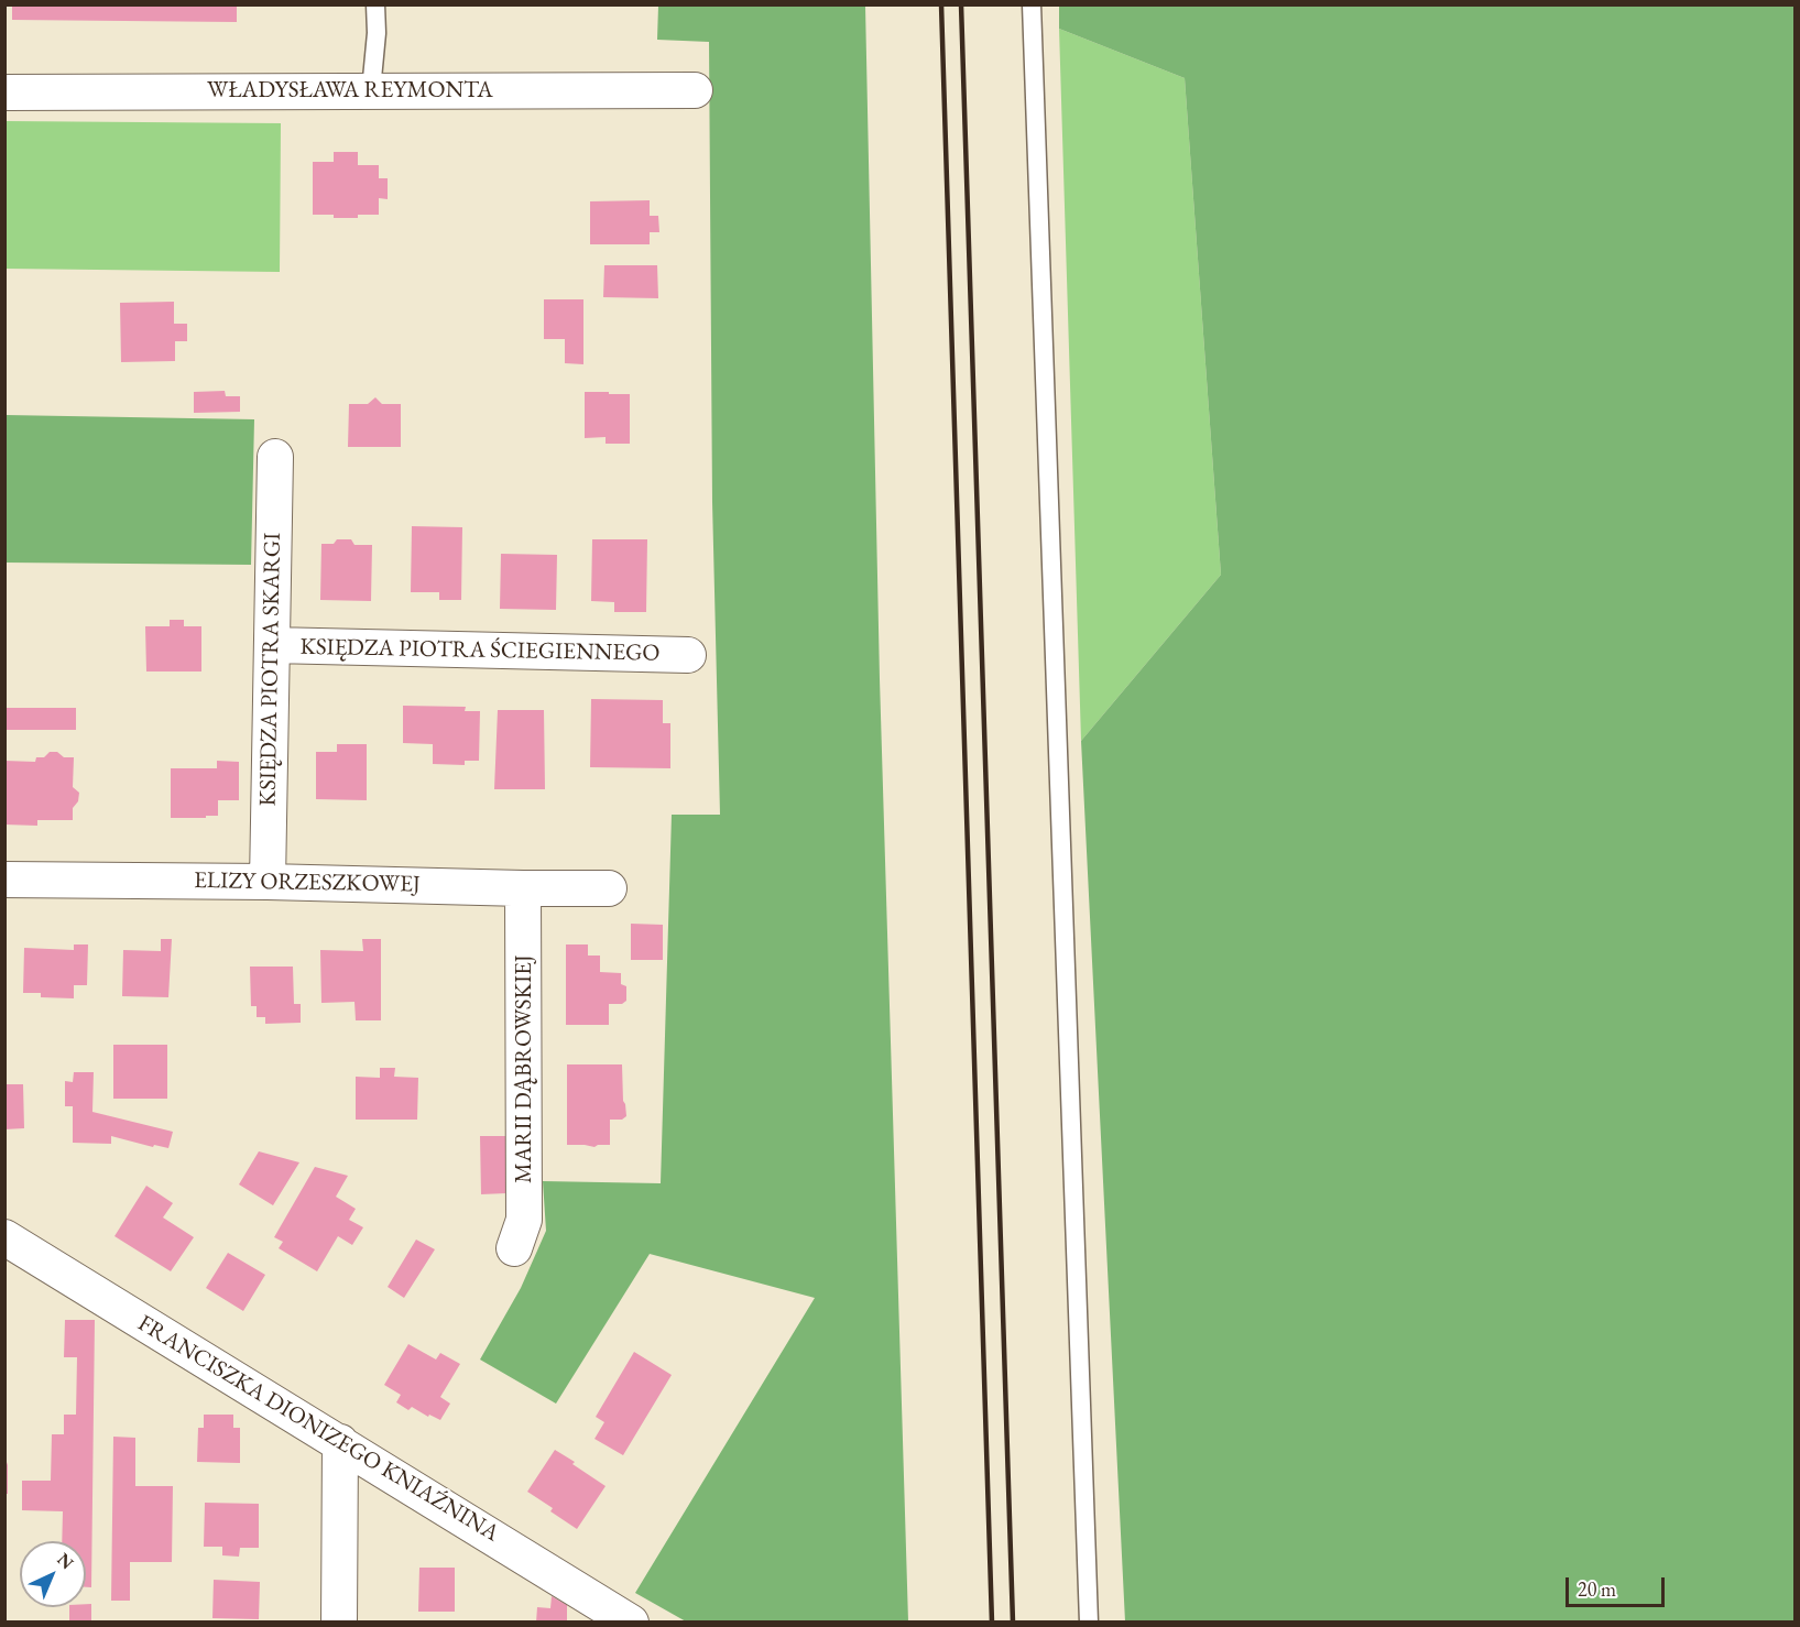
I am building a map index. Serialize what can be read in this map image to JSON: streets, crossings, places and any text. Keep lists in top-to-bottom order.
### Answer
{
  "streets": {
    "street": [
      "WŁADYSŁAWA REYMONTA",
      "KSIĘDZA PIOTRA ŚCIEGIENNEGO",
      "KSIĘDZA PIOTRA SKARGI",
      "ELIZY ORZESZKOWEJ",
      "MARII DĄBROWSKIEJ",
      "FRANCISZKA DIONIZEGO KNIAŹNINA"
    ]
  },
  "crossings": [
    ["KSIĘDZA PIOTRA ŚCIEGIENNEGO", "KSIĘDZA PIOTRA SKARGI"],
    ["KSIĘDZA PIOTRA SKARGI", "ELIZY ORZESZKOWEJ"],
    ["ELIZY ORZESZKOWEJ", "MARII DĄBROWSKIEJ"]
  ],
  "scale_bar": "20 m",
  "north": "top right"
}
